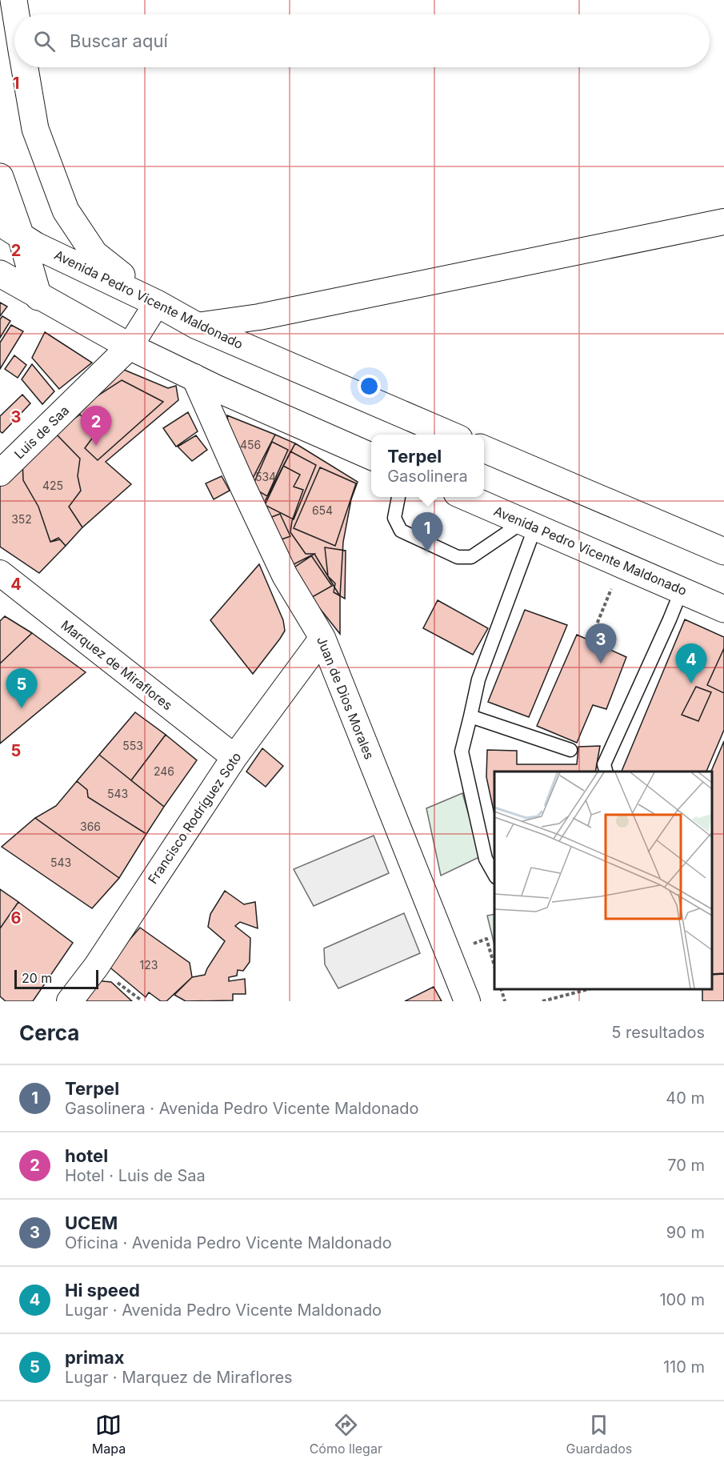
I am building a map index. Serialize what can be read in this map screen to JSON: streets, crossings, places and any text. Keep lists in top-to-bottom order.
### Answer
{
  "streets": {
    "main road": ["Avenida Pedro Vicente Maldonado"],
    "street": [
      "Luis de Saa",
      "Marquez de Miraflores",
      "Juan de Dios Morales",
      "Francisco Rodríguez Soto"
    ]
  },
  "crossings": [
    ["Avenida Pedro Vicente Maldonado", "Luis de Saa"],
    ["Marquez de Miraflores", "Francisco Rodríguez Soto"],
    ["Juan de Dios Morales", "Francisco Rodríguez Soto"]
  ],
  "house_numbers": [
    "456",
    "534",
    "425",
    "654",
    "352",
    "553",
    "246",
    "543",
    "366",
    "543",
    "123"
  ],
  "scale_bar": "20 m",
  "page": {
    "search": "Buscar aquí",
    "pins": [
      "2",
      "1",
      "3",
      "4",
      "5"
    ],
    "popup": ["Terpel", "Gasolinera"],
    "scale": "20 m",
    "heading": ["Cerca", "5 resultados"],
    "list": [
      {
        "mark": "1",
        "name": "Terpel",
        "note": "Gasolinera · Avenida Pedro Vicente Maldonado",
        "value": "40 m"
      },
      {
        "mark": "2",
        "name": "hotel",
        "note": "Hotel · Luis de Saa",
        "value": "70 m"
      },
      {
        "mark": "3",
        "name": "UCEM",
        "note": "Oficina · Avenida Pedro Vicente Maldonado",
        "value": "90 m"
      },
      {
        "mark": "4",
        "name": "Hi speed",
        "note": "Lugar · Avenida Pedro Vicente Maldonado",
        "value": "100 m"
      },
      {
        "mark": "5",
        "name": "primax",
        "note": "Lugar · Marquez de Miraflores",
        "value": "110 m"
      }
    ],
    "nav": ["Mapa", "Cómo llegar", "Guardados"]
  },
  "grid": {
    "rows": [
      "1",
      "2",
      "3",
      "4",
      "5",
      "6"
    ]
  }
}
